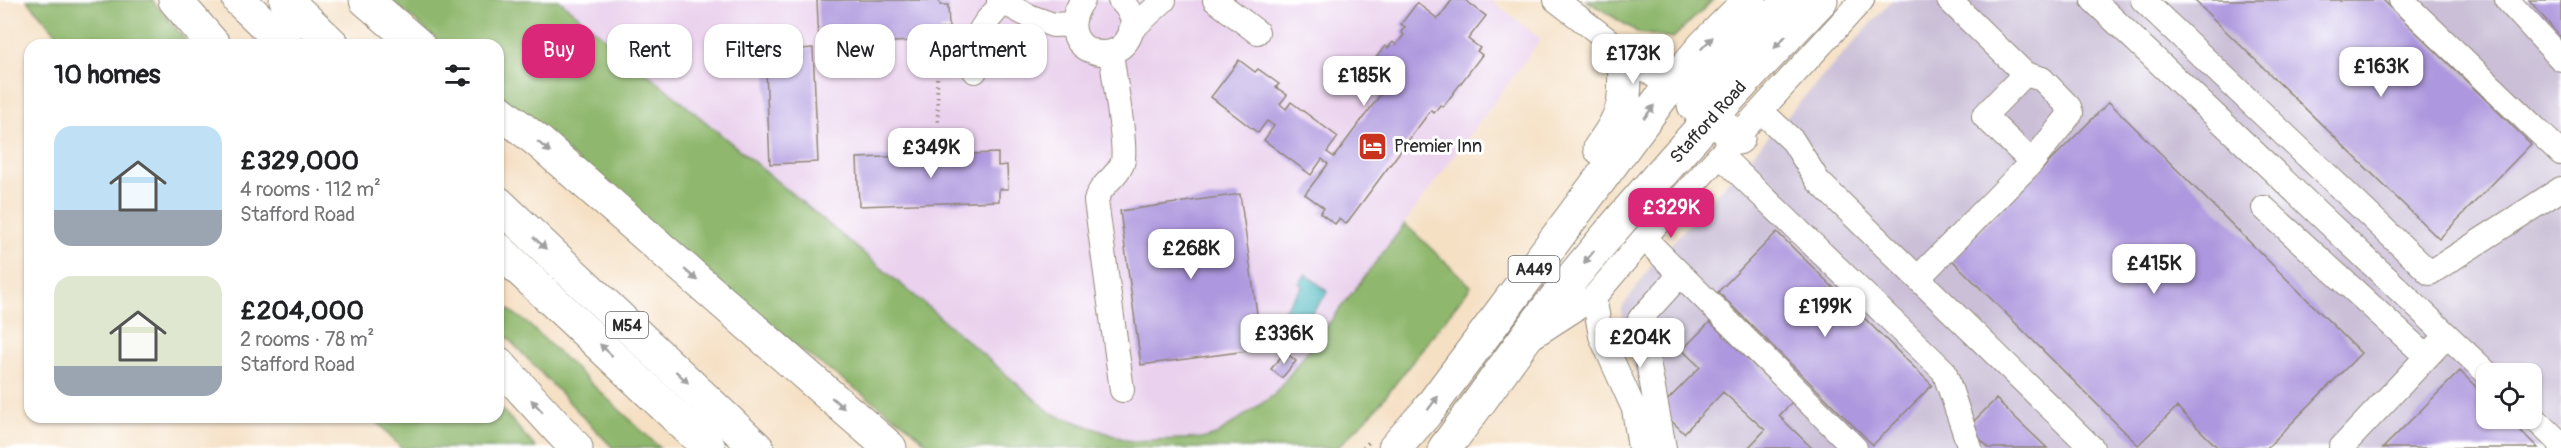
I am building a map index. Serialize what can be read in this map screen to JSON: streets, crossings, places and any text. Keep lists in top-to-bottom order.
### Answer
{
  "streets": {
    "highway": ["Stafford Road", "A449", "M54"]
  },
  "places": {
    "hotel": ["Premier Inn"]
  },
  "page": {
    "chip": [
      "Buy",
      "Rent",
      "Filters",
      "New",
      "Apartment"
    ],
    "price": [
      "£173K",
      "£163K",
      "£185K",
      "£349K",
      "£329K",
      "£268K",
      "£415K",
      "£199K",
      "£336K",
      "£204K"
    ],
    "heading": "10 homes",
    "list": [
      {
        "name": "£329,000",
        "note": "4 rooms · 112 m² · Stafford Road"
      },
      {
        "name": "£204,000",
        "note": "2 rooms · 78 m² · Stafford Road"
      }
    ]
  }
}
